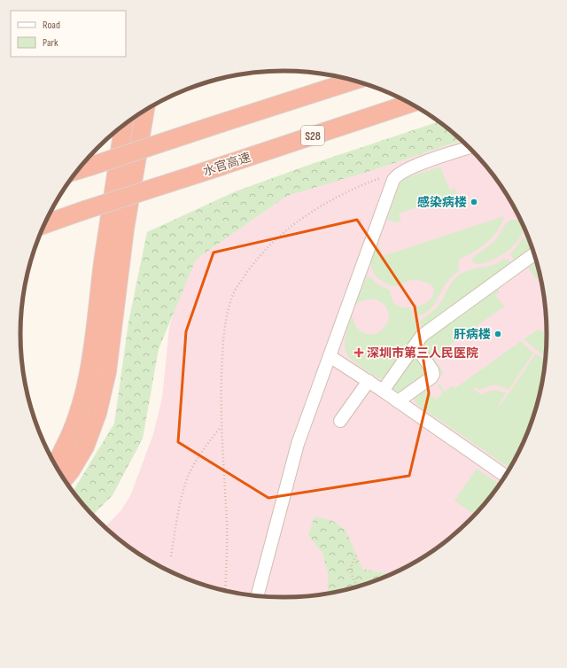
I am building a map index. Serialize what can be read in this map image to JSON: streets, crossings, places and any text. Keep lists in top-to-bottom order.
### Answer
{
  "streets": {
    "highway": ["S28", "水官高速"]
  },
  "places": {
    "other": ["感染病楼", "肝病楼"],
    "health": ["深圳市第三人民医院"]
  },
  "legend": ["Road", "Park"]
}
